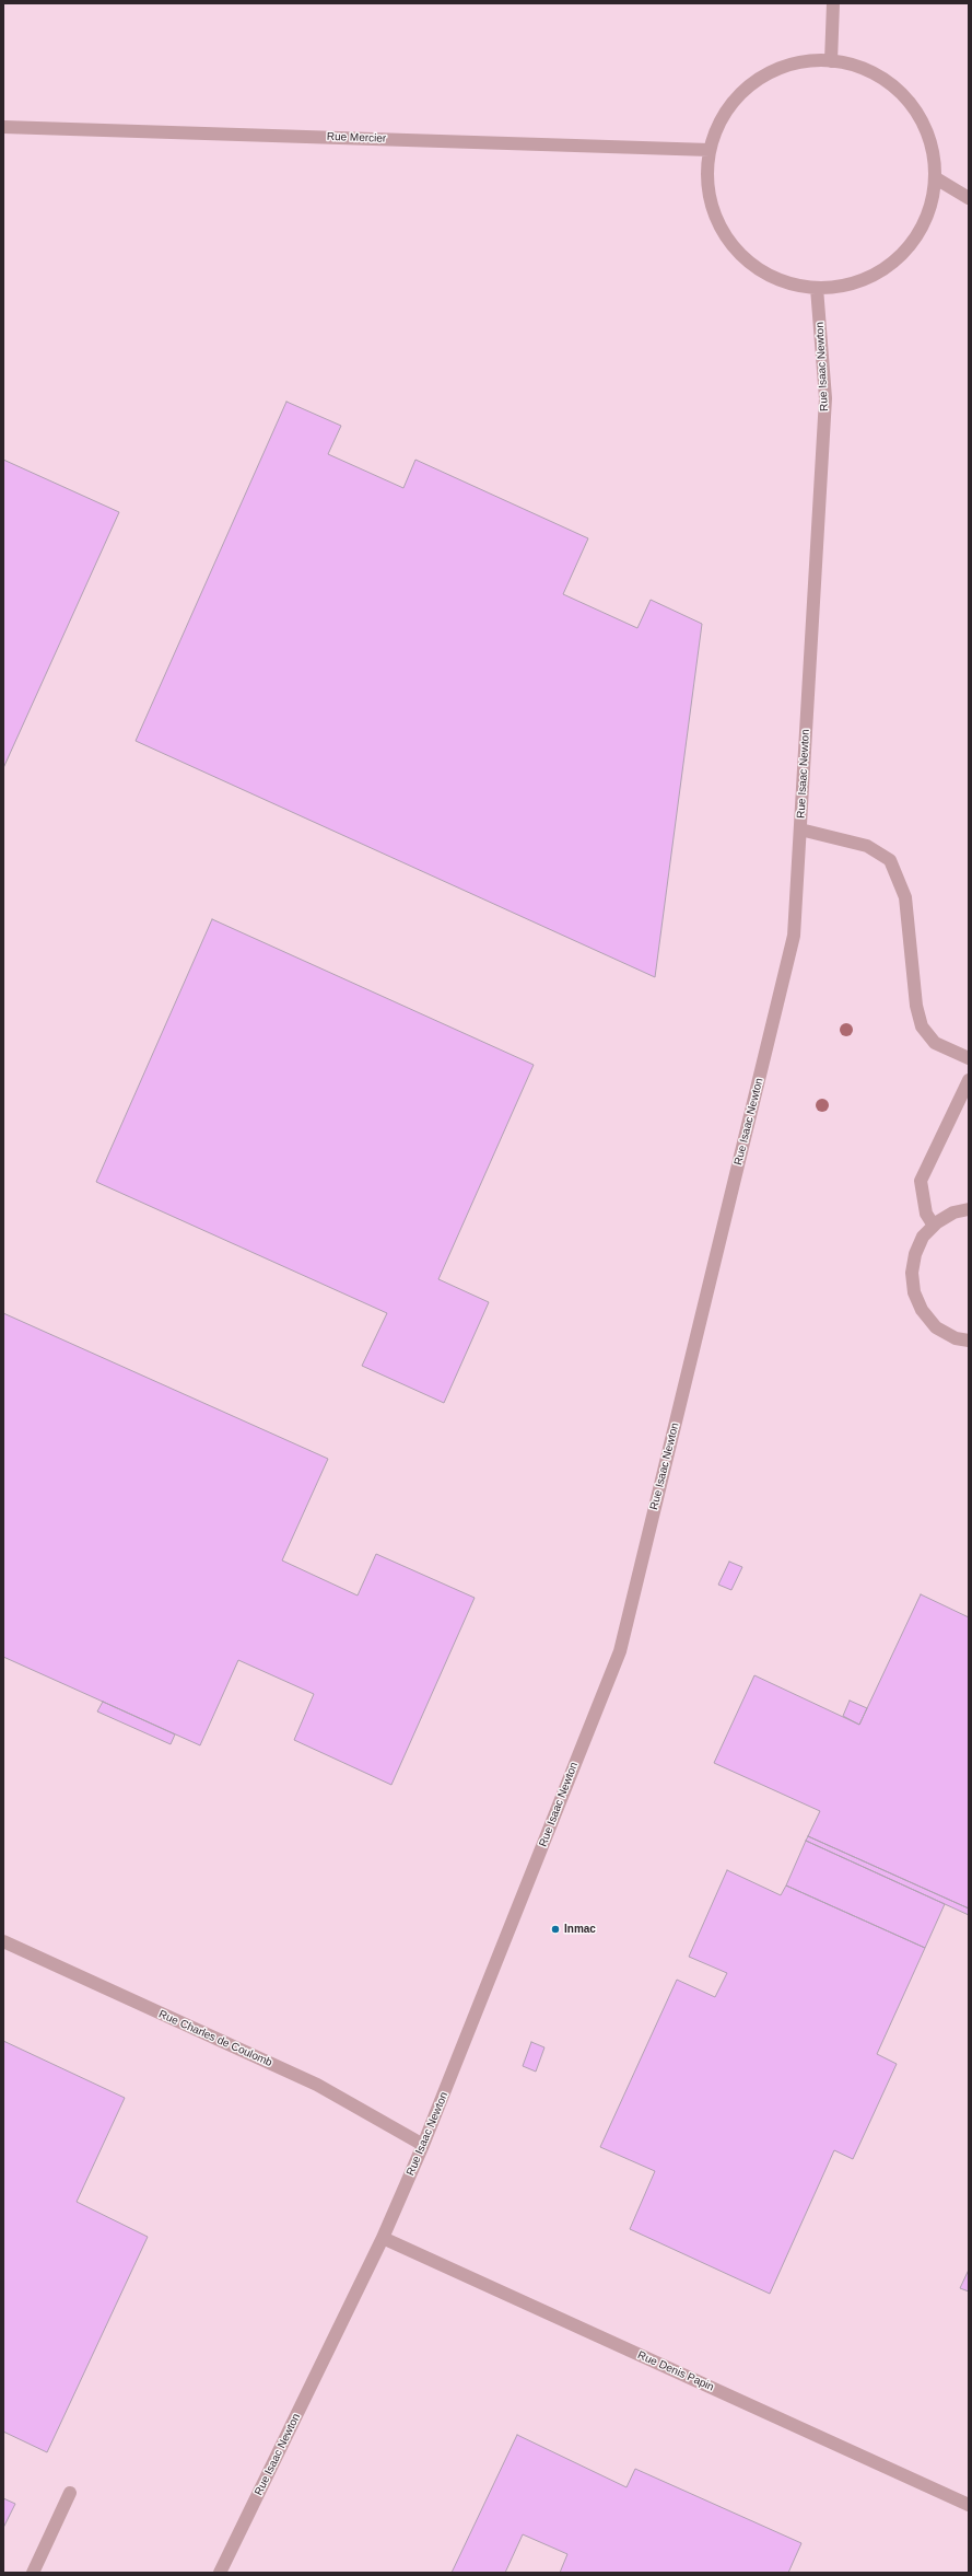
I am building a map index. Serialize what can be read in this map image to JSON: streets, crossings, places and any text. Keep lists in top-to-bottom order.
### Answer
{
  "streets": {
    "street": [
      "Rue Mercier",
      "Rue Isaac Newton",
      "Rue Charles de Coulomb",
      "Rue Denis Papin"
    ]
  },
  "crossings": [
    ["Rue Isaac Newton", "Rue Charles de Coulomb"],
    ["Rue Isaac Newton", "Rue Denis Papin"]
  ],
  "places": ["Inmac"]
}
